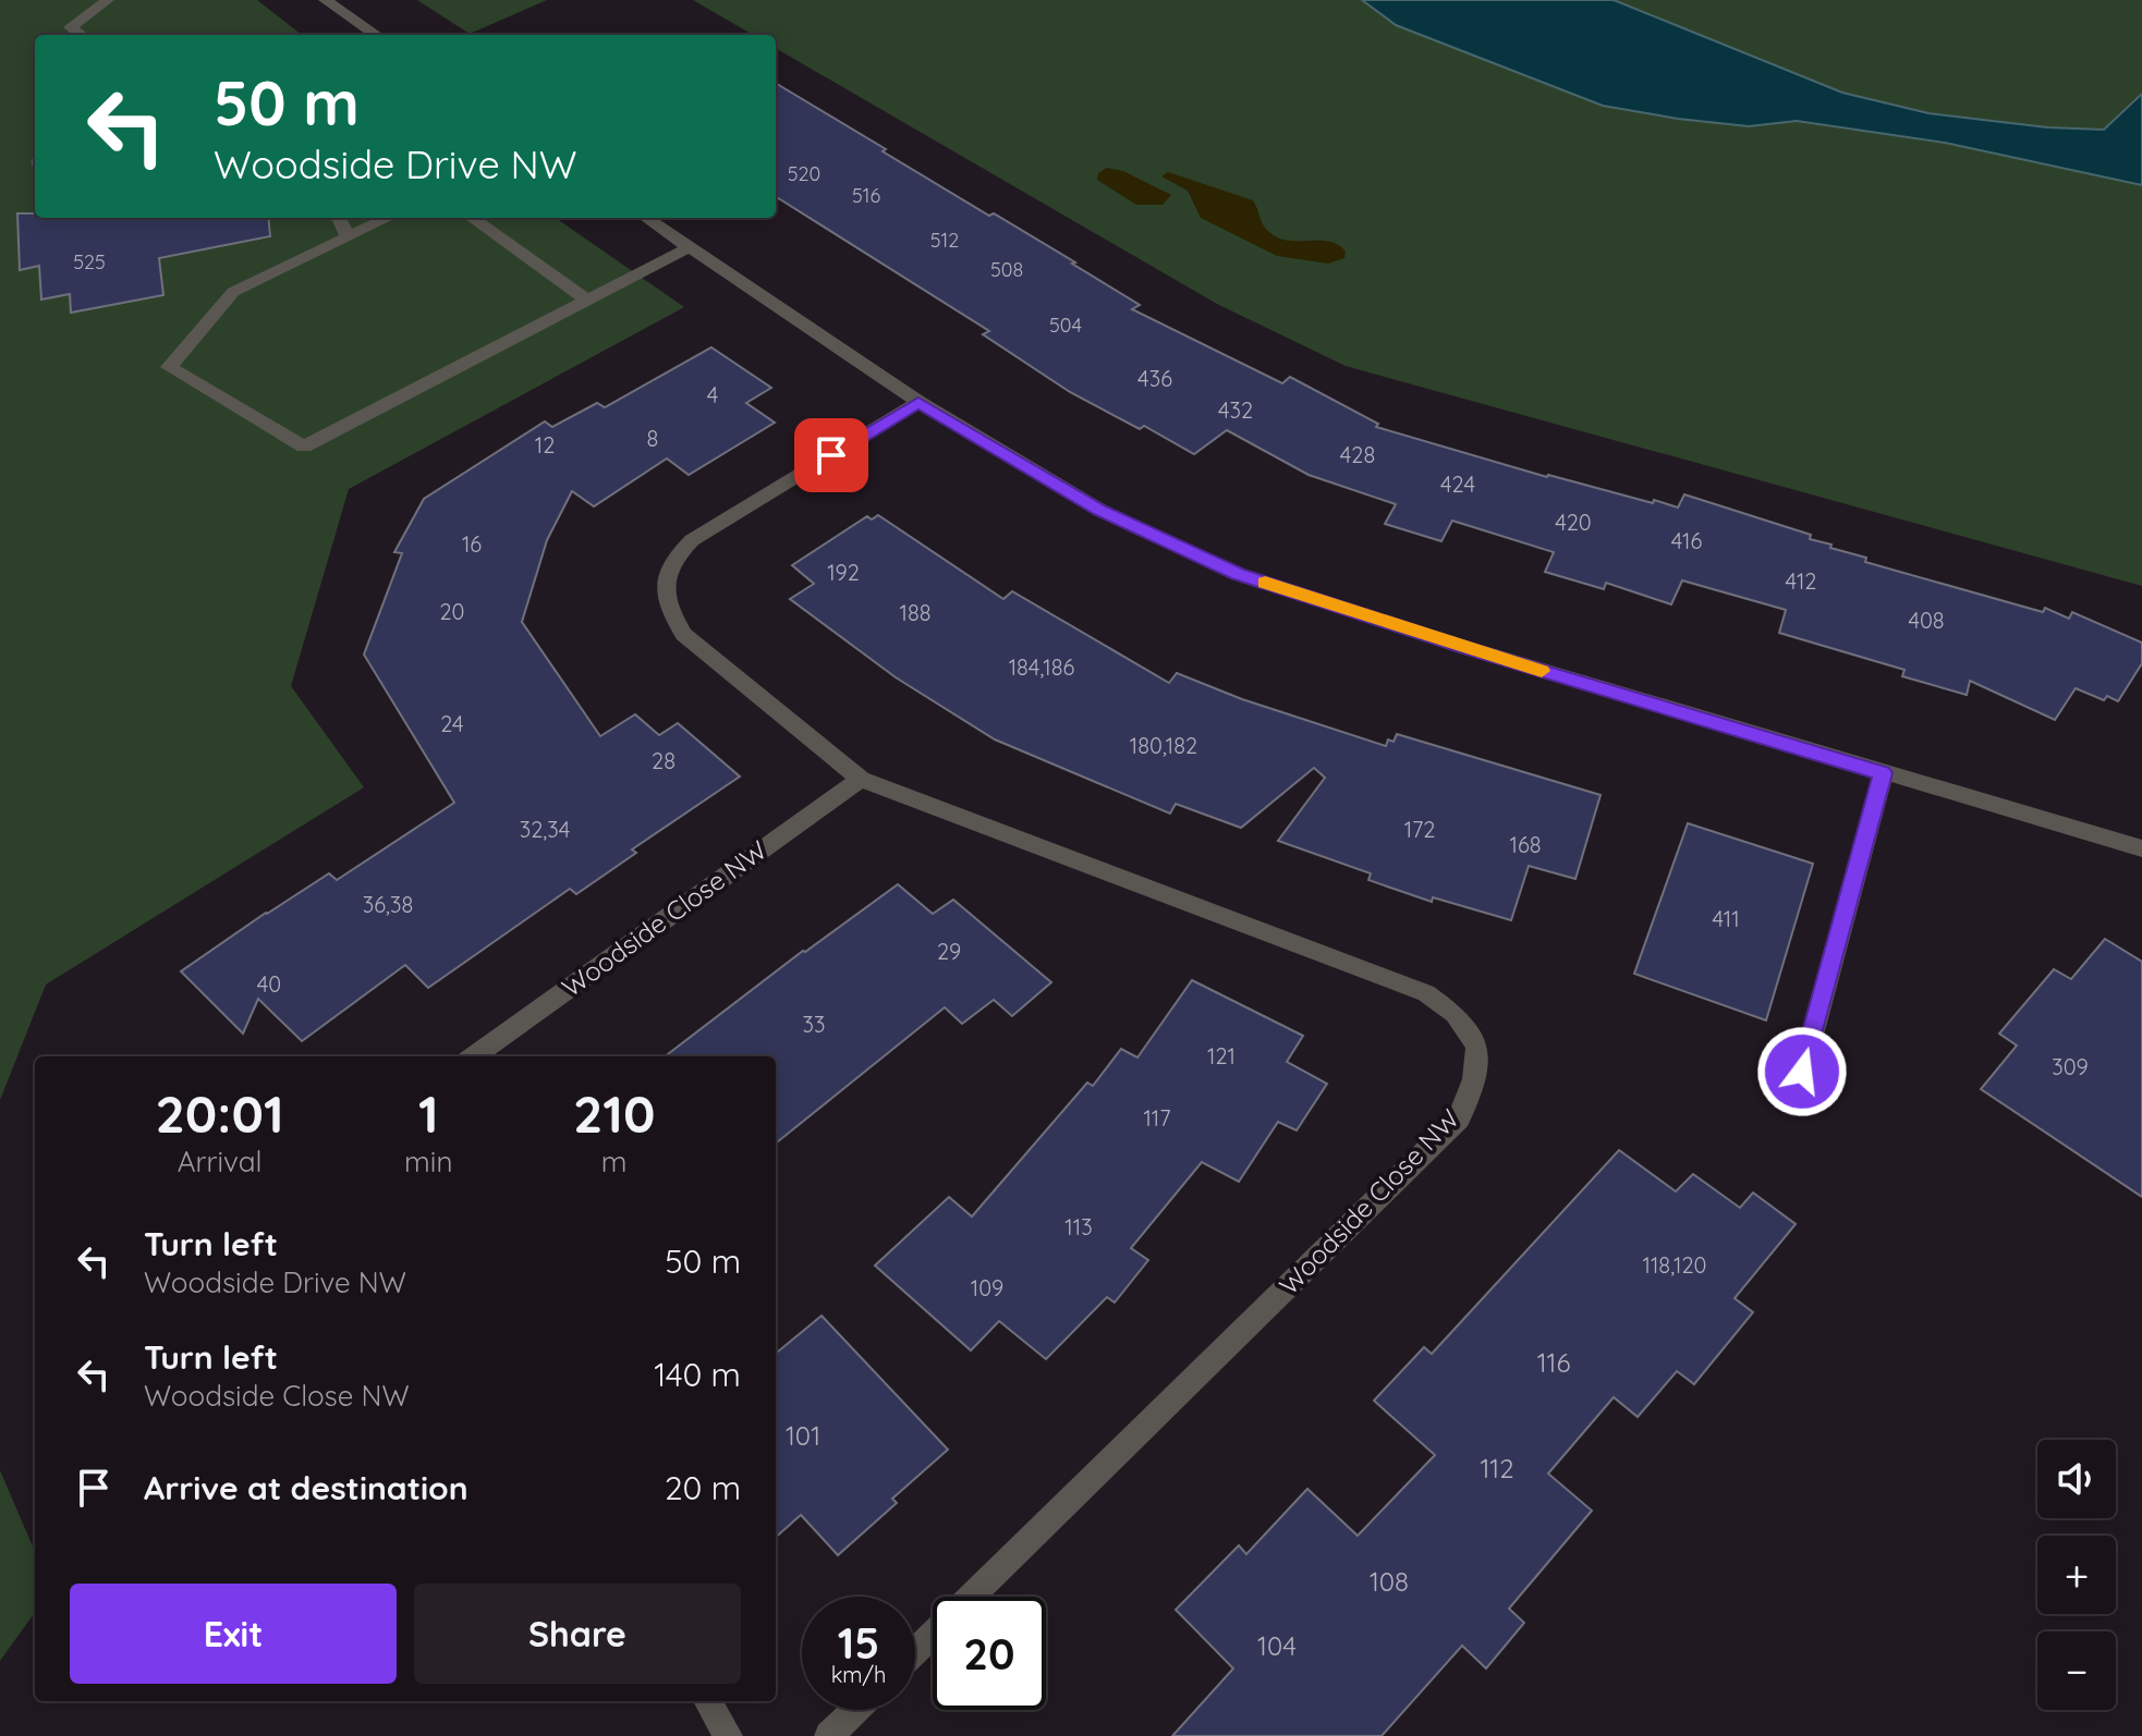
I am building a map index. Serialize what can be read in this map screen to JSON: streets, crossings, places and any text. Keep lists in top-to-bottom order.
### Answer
{
  "streets": {
    "street": ["Woodside Close NW"]
  },
  "house_numbers": [
    "520",
    "516",
    "512",
    "525",
    "508",
    "504",
    "436",
    "4",
    "432",
    "8",
    "12",
    "428",
    "424",
    "420",
    "416",
    "16",
    "192",
    "412",
    "20",
    "188",
    "408",
    "184,186",
    "24",
    "180,182",
    "28",
    "32,34",
    "172",
    "168",
    "36,38",
    "411",
    "29",
    "40",
    "33",
    "121",
    "309",
    "117",
    "113",
    "118,120",
    "109",
    "116",
    "101",
    "112",
    "108",
    "104"
  ],
  "page": {
    "turn": ["50 m", "Woodside Drive NW"],
    "eta": [
      "20:01",
      "Arrival",
      "1",
      "min",
      "210",
      "m"
    ],
    "list": [
      {
        "name": "Turn left",
        "note": "Woodside Drive NW",
        "value": "50 m"
      },
      {
        "name": "Turn left",
        "note": "Woodside Close NW",
        "value": "140 m"
      },
      {
        "name": "Arrive at destination",
        "value": "20 m"
      }
    ],
    "map_buttons": ["+", "−"],
    "buttons": ["Exit", "Share"],
    "speed": "15 km/h",
    "limit": "20"
  }
}
